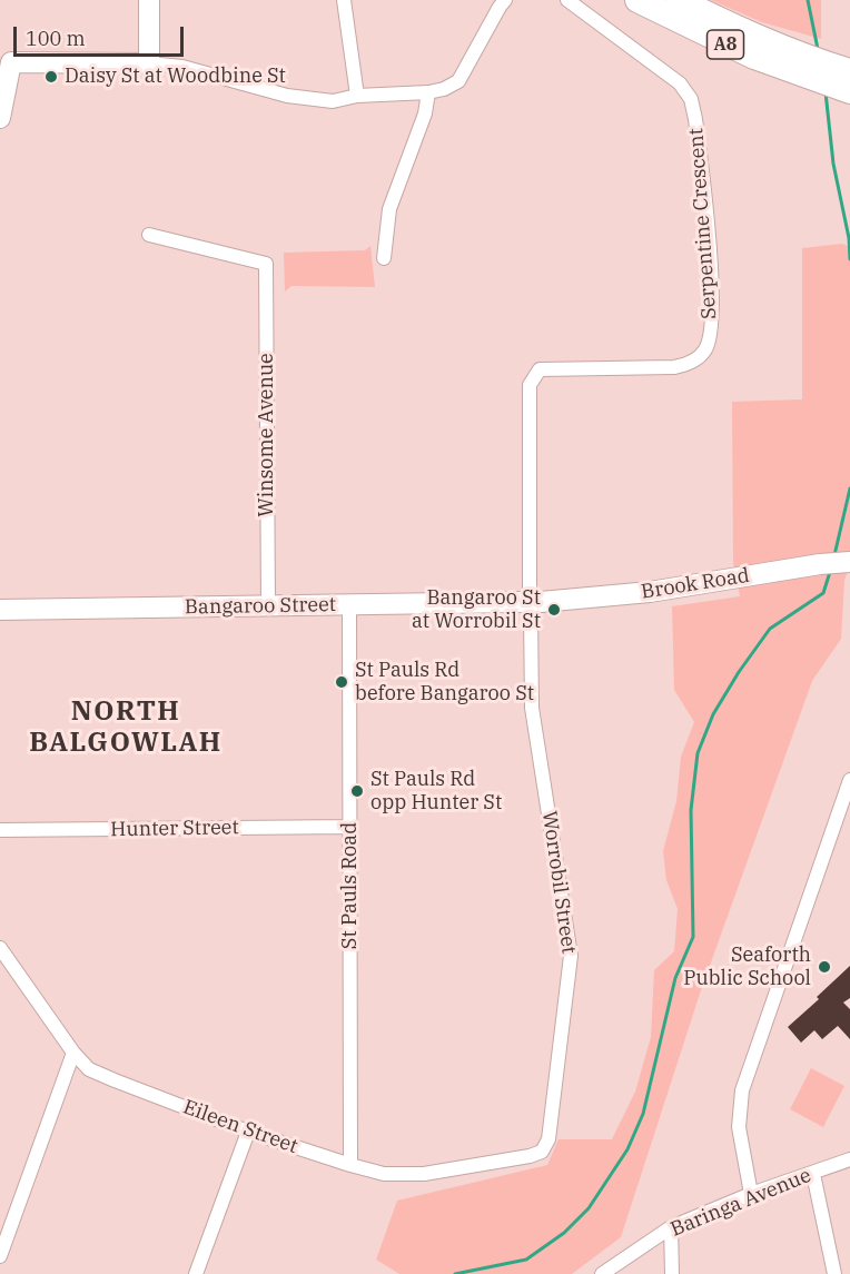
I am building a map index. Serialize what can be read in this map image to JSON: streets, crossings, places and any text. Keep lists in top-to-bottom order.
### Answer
{
  "streets": {
    "highway": ["A8"],
    "street": [
      "Serpentine Crescent",
      "Winsome Avenue",
      "Brook Road",
      "Bangaroo Street",
      "Hunter Street",
      "Worrobil Street",
      "St Pauls Road",
      "Eileen Street",
      "Baringa Avenue"
    ]
  },
  "crossings": [
    ["Serpentine Crescent", "Brook Road"],
    ["Serpentine Crescent", "Bangaroo Street"],
    ["Serpentine Crescent", "Worrobil Street"],
    ["Winsome Avenue", "Bangaroo Street"],
    ["Brook Road", "Bangaroo Street"],
    ["Brook Road", "Worrobil Street"],
    ["Bangaroo Street", "Worrobil Street"],
    ["Bangaroo Street", "St Pauls Road"],
    ["Hunter Street", "St Pauls Road"],
    ["Worrobil Street", "Eileen Street"],
    ["St Pauls Road", "Eileen Street"]
  ],
  "districts": ["NORTH BALGOWLAH"],
  "places": [
    "Daisy St at Woodbine St",
    "Bangaroo St at Worrobil St",
    "St Pauls Rd before Bangaroo St",
    "St Pauls Rd opp Hunter St",
    "Seaforth Public School"
  ],
  "scale_bar": "100 m"
}
